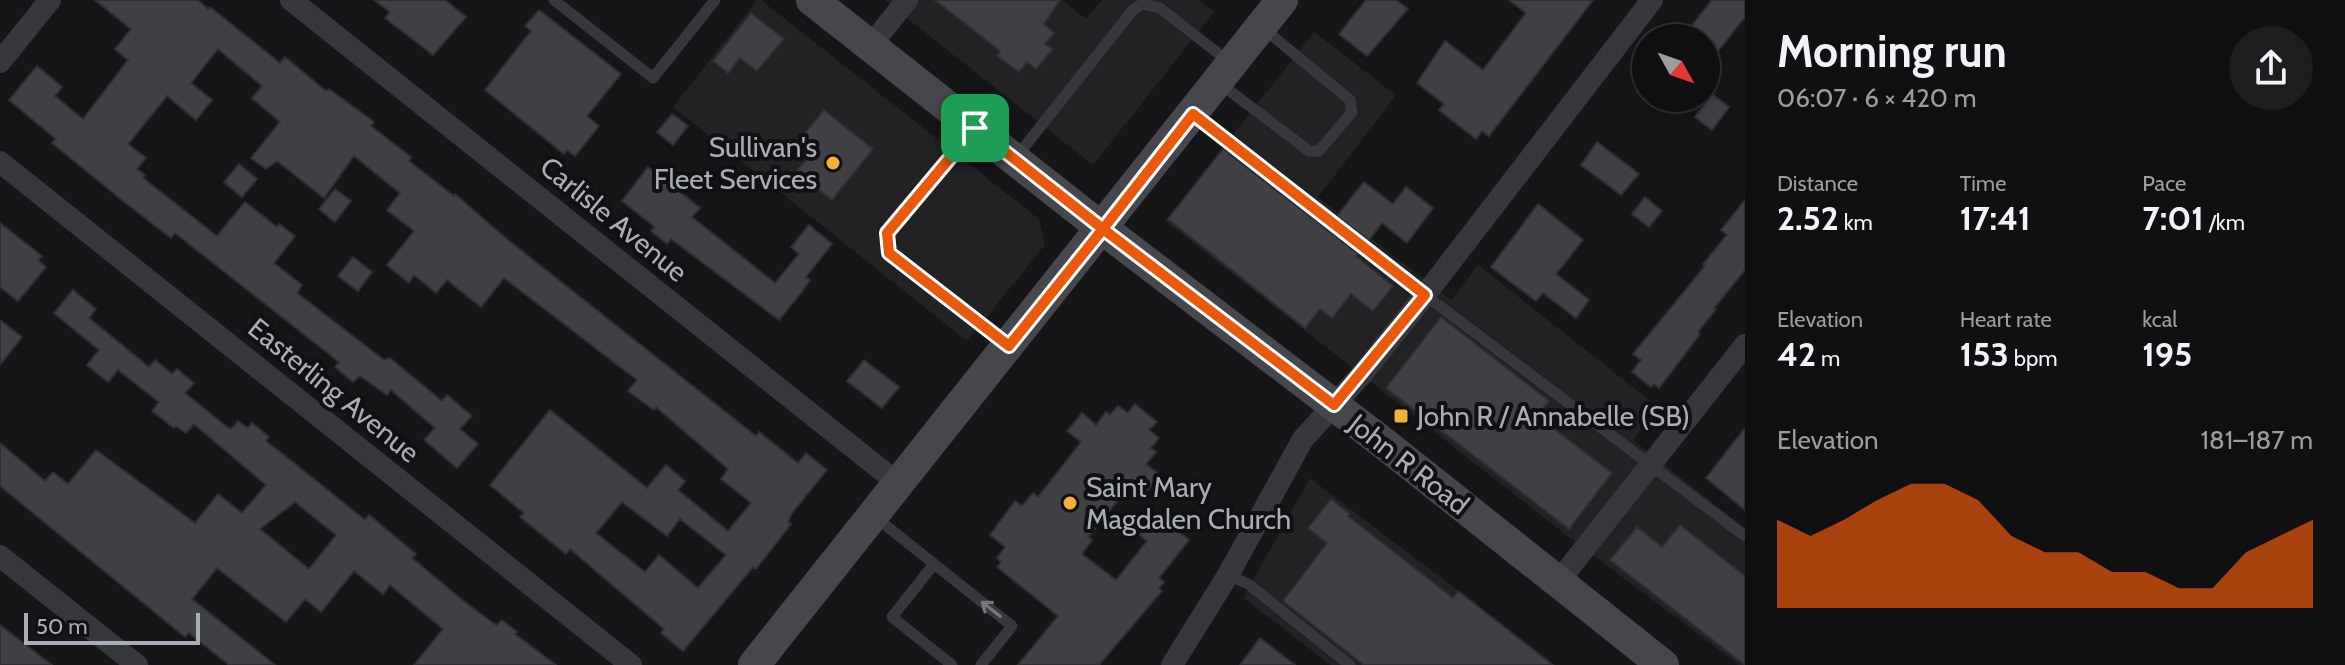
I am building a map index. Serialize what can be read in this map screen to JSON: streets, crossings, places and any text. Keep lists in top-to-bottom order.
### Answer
{
  "streets": {
    "main road": ["John R Road"],
    "street": ["Carlisle Avenue", "Easterling Avenue"]
  },
  "places": {
    "other": ["Sullivan's Fleet Services", "Saint Mary Magdalen Church"],
    "transit": ["John R / Annabelle (SB)"]
  },
  "scale_bar": "50 m",
  "north": "bottom right",
  "page": {
    "heading": ["Morning run", "06:07 · 6 × 420 m"],
    "stats": [
      ["Distance", "2.52 km"],
      ["Time", "17:41"],
      ["Pace", "7:01 /km"],
      ["Elevation", "42 m"],
      ["Heart rate", "153 bpm"],
      ["kcal", "195"]
    ],
    "chart": ["Elevation", "181–187 m"],
    "scale": "50 m"
  }
}
